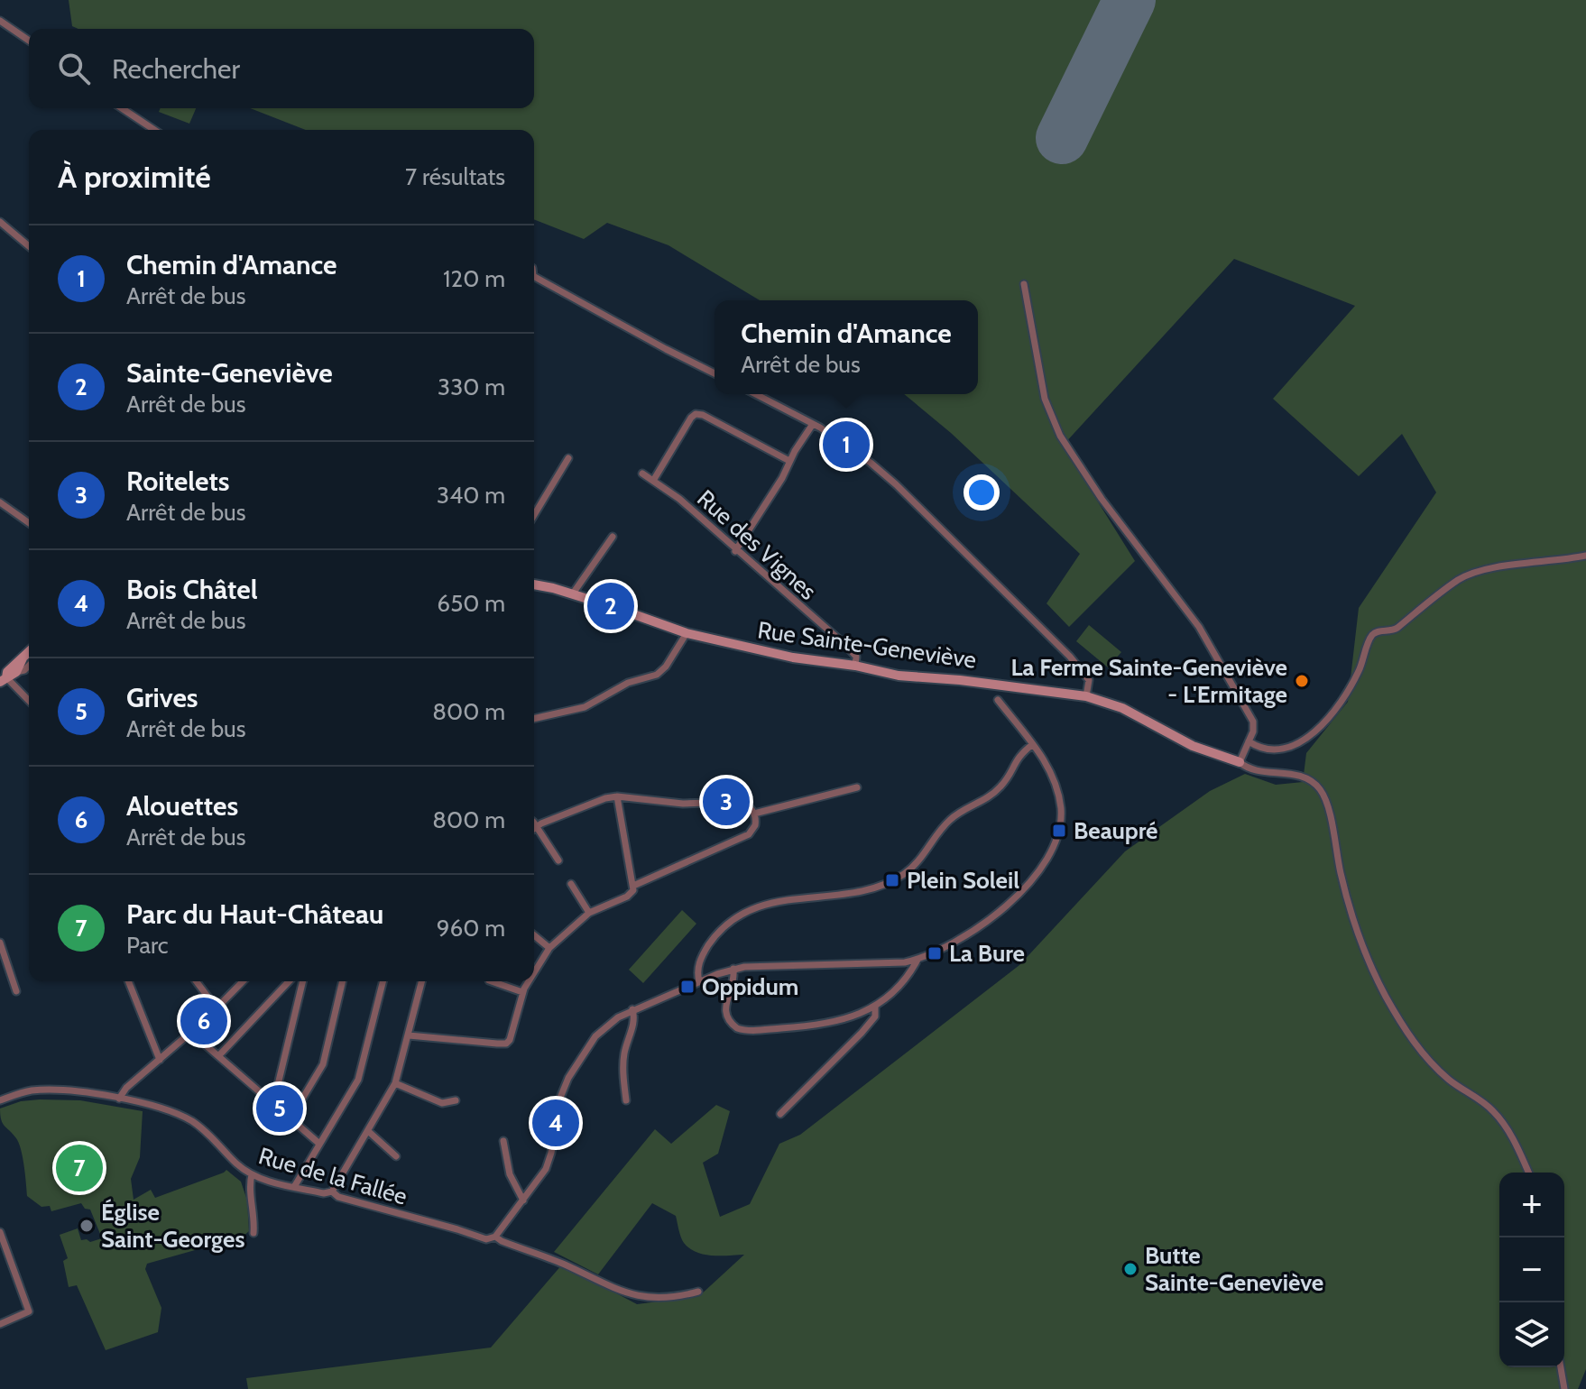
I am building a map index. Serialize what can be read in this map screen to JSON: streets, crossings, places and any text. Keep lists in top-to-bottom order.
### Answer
{
  "streets": {
    "street": ["Rue des Vignes", "Rue Sainte-Geneviève", "Rue de la Fallée"]
  },
  "crossings": [
    ["Rue des Vignes", "Rue Sainte-Geneviève"]
  ],
  "places": {
    "other": ["La Ferme Sainte-Geneviève - L'Ermitage", "Église Saint-Georges", "Butte Sainte-Geneviève"],
    "transit": [
      "Beaupré",
      "Plein Soleil",
      "La Bure",
      "Oppidum"
    ]
  },
  "page": {
    "search": "Rechercher",
    "heading": ["À proximité", "7 résultats"],
    "list": [
      {
        "mark": "1",
        "name": "Chemin d'Amance",
        "note": "Arrêt de bus",
        "value": "120 m"
      },
      {
        "mark": "2",
        "name": "Sainte-Geneviève",
        "note": "Arrêt de bus",
        "value": "330 m"
      },
      {
        "mark": "3",
        "name": "Roitelets",
        "note": "Arrêt de bus",
        "value": "340 m"
      },
      {
        "mark": "4",
        "name": "Bois Châtel",
        "note": "Arrêt de bus",
        "value": "650 m"
      },
      {
        "mark": "5",
        "name": "Grives",
        "note": "Arrêt de bus",
        "value": "800 m"
      },
      {
        "mark": "6",
        "name": "Alouettes",
        "note": "Arrêt de bus",
        "value": "800 m"
      },
      {
        "mark": "7",
        "name": "Parc du Haut-Château",
        "note": "Parc",
        "value": "960 m"
      }
    ],
    "popup": ["Chemin d'Amance", "Arrêt de bus"],
    "pins": [
      "1",
      "2",
      "3",
      "6",
      "5",
      "4",
      "7"
    ],
    "map_buttons": ["+", "−"]
  }
}
